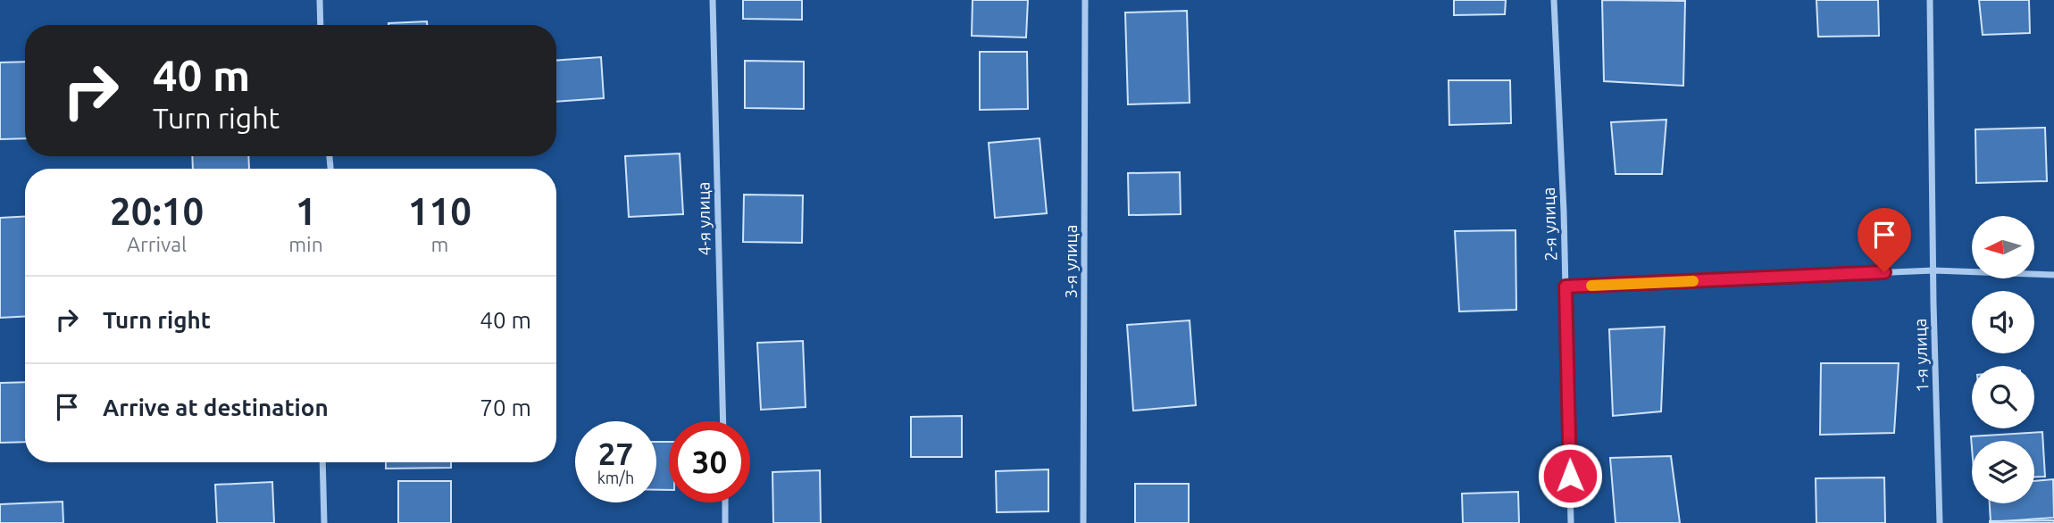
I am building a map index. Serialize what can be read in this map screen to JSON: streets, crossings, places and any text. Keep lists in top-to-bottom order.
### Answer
{
  "streets": {
    "street": [
      "4-я улица",
      "2-я улица",
      "3-я улица",
      "1-я улица"
    ]
  },
  "north": "left",
  "page": {
    "turn": ["40 m", "Turn right"],
    "eta": [
      "20:10",
      "Arrival",
      "1",
      "min",
      "110",
      "m"
    ],
    "list": [
      {
        "name": "Turn right",
        "value": "40 m"
      },
      {
        "name": "Arrive at destination",
        "value": "70 m"
      }
    ],
    "speed": "27 km/h",
    "limit": "30"
  }
}
